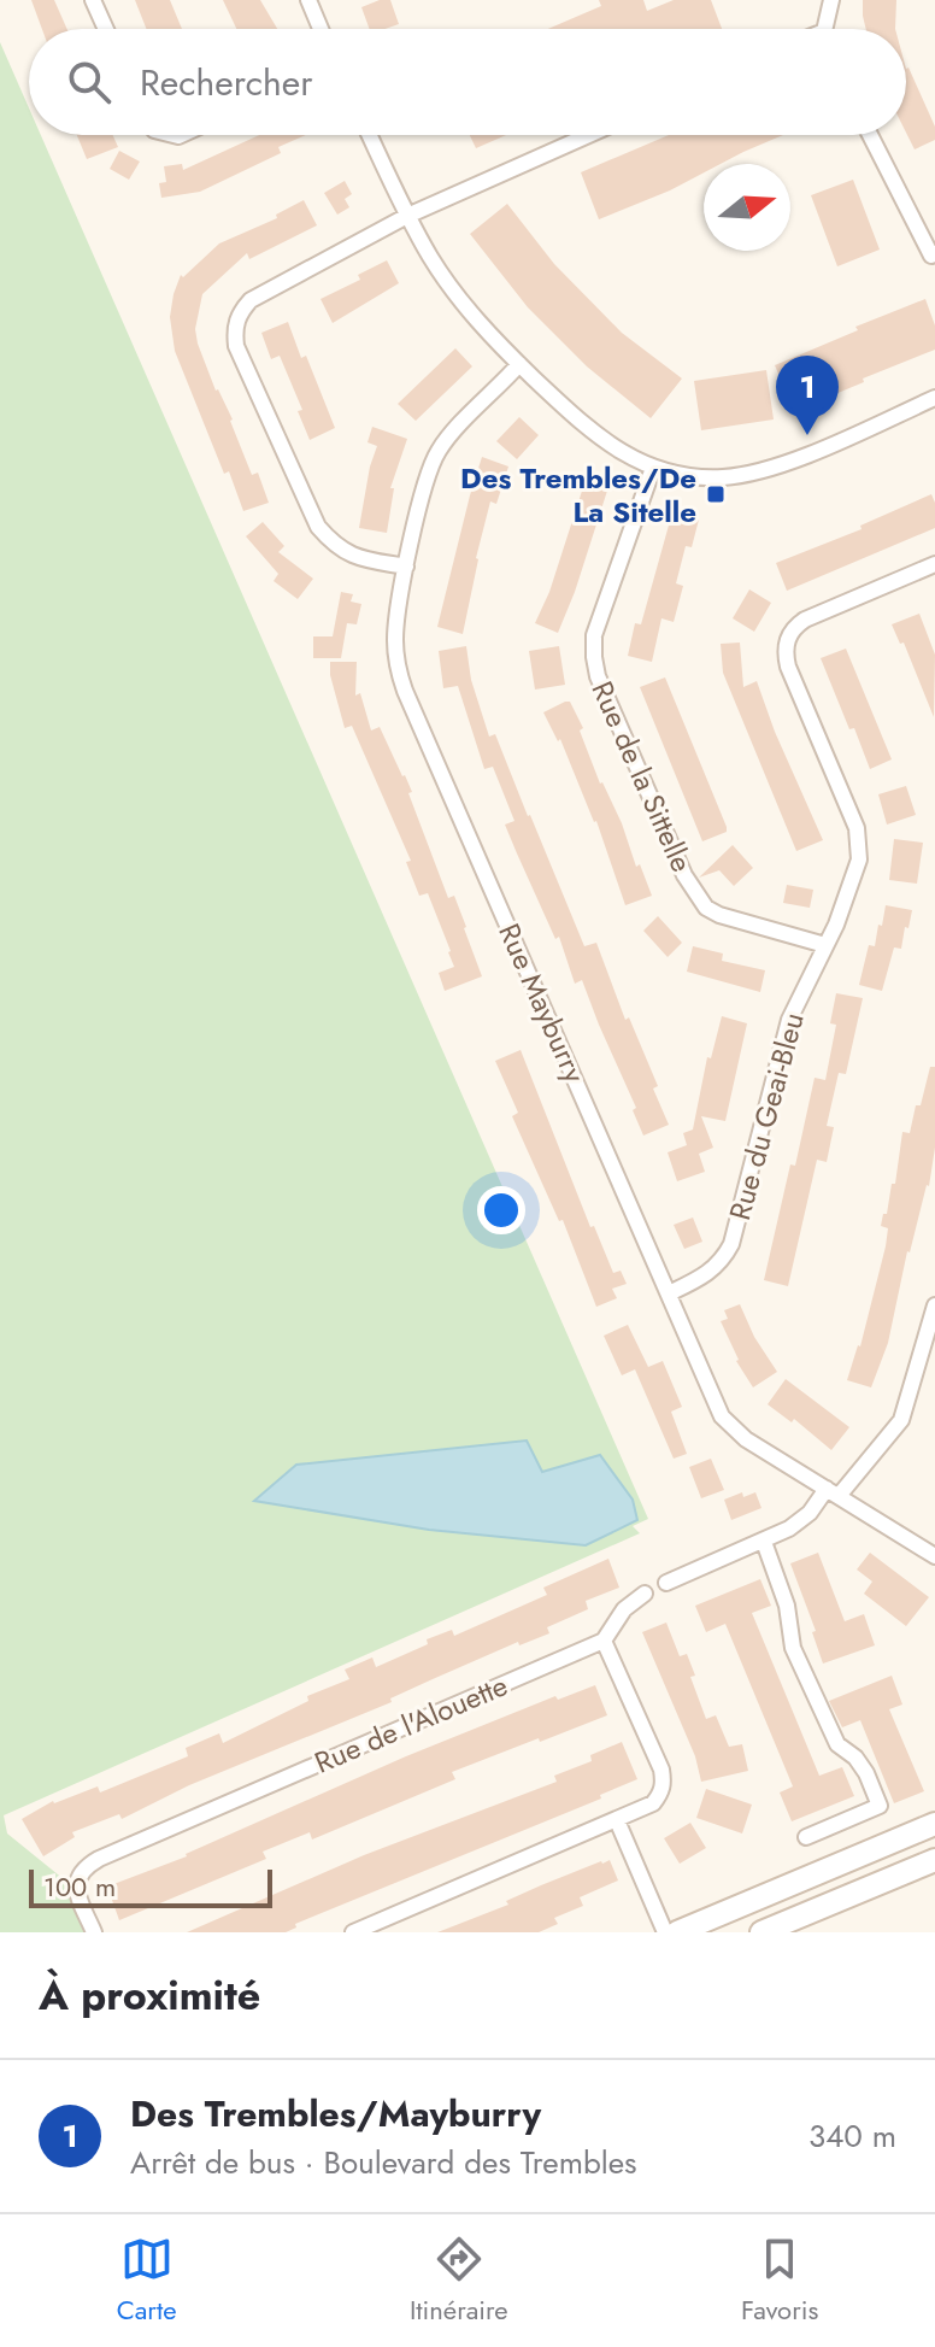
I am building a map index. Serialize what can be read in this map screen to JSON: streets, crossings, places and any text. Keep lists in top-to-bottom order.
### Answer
{
  "streets": {
    "street": [
      "Rue de la Sittelle",
      "Rue Mayburry",
      "Rue du Geai-Bleu",
      "Rue de l'Alouette"
    ]
  },
  "crossings": [
    ["Rue de la Sittelle", "Rue du Geai-Bleu"],
    ["Rue Mayburry", "Rue du Geai-Bleu"]
  ],
  "places": {
    "transit": ["Des Trembles/De La Sitelle"]
  },
  "scale_bar": "100 m",
  "north": "right",
  "page": {
    "search": "Rechercher",
    "pins": "1",
    "scale": "100 m",
    "heading": "À proximité",
    "list": [
      {
        "mark": "1",
        "name": "Des Trembles/Mayburry",
        "note": "Arrêt de bus · Boulevard des Trembles",
        "value": "340 m"
      }
    ],
    "nav": ["Carte", "Itinéraire", "Favoris"]
  }
}
